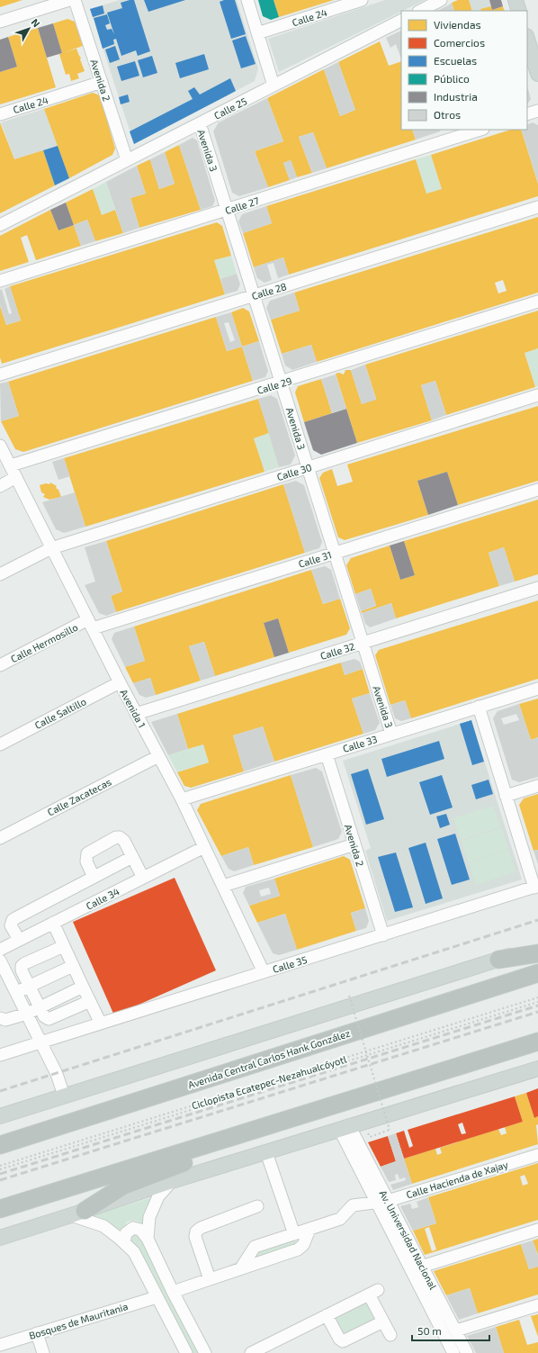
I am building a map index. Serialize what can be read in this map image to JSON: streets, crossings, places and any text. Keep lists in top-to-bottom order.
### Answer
{
  "streets": {
    "highway": ["Avenida Central Carlos Hank González"],
    "street": [
      "Calle 24",
      "Avenida 2",
      "Calle 25",
      "Avenida 3",
      "Calle 27",
      "Calle 28",
      "Calle 29",
      "Calle 30",
      "Calle 31",
      "Calle Hermosillo",
      "Calle 32",
      "Avenida 1",
      "Calle Saltillo",
      "Calle 33",
      "Calle Zacatecas",
      "Calle 34",
      "Calle 35",
      "Calle Hacienda de Xajay",
      "Av. Universidad Nacional",
      "Bosques de Mauritania"
    ],
    "path": ["Ciclopista Ecatepec-Nezahualcóyotl"]
  },
  "crossings": [
    ["Calle 24", "Avenida 2"],
    ["Avenida 2", "Calle 25"],
    ["Avenida 2", "Calle 33"],
    ["Avenida 2", "Calle 35"],
    ["Calle 25", "Avenida 3"],
    ["Avenida 3", "Calle 27"],
    ["Avenida 3", "Calle 28"],
    ["Avenida 3", "Calle 29"],
    ["Avenida 3", "Calle 30"],
    ["Avenida 3", "Calle 31"],
    ["Avenida 3", "Calle 32"],
    ["Avenida 3", "Calle 33"],
    ["Calle 29", "Avenida 1"],
    ["Calle 30", "Avenida 1"],
    ["Calle 31", "Calle Hermosillo"],
    ["Calle 31", "Avenida 1"],
    ["Calle Hermosillo", "Avenida 1"],
    ["Calle 32", "Avenida 1"],
    ["Avenida 1", "Calle Saltillo"],
    ["Avenida 1", "Calle 33"],
    ["Avenida 1", "Calle Zacatecas"],
    ["Avenida 1", "Calle 34"],
    ["Avenida 1", "Calle 35"],
    ["Calle Hacienda de Xajay", "Av. Universidad Nacional"]
  ],
  "legend": [
    "Viviendas",
    "Comercios",
    "Escuelas",
    "Público",
    "Industria",
    "Otros"
  ],
  "scale_bar": "50 m",
  "north": "top right"
}
